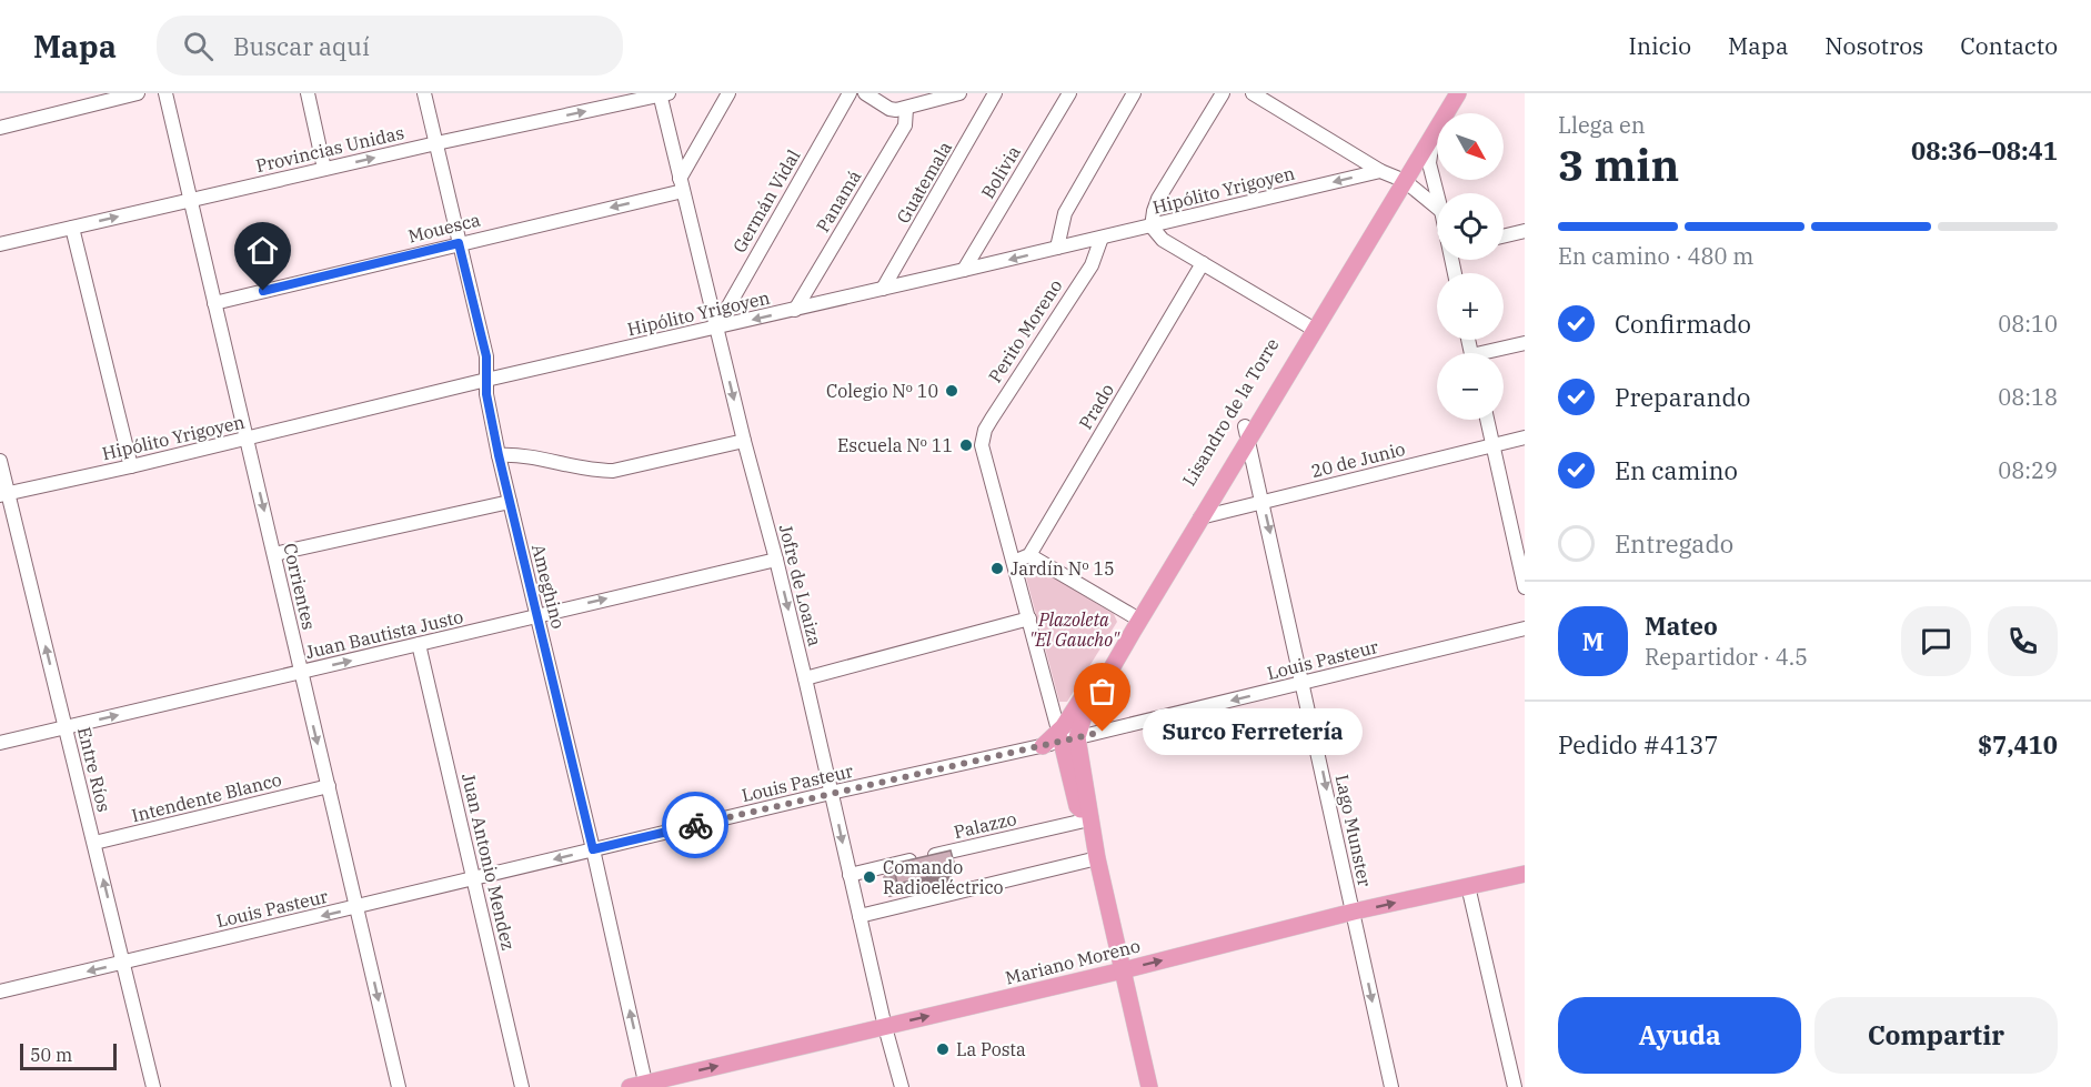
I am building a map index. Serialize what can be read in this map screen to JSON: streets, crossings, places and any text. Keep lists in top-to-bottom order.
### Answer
{
  "streets": {
    "main road": ["Lisandro de la Torre", "Mariano Moreno"],
    "street": [
      "Provincias Unidas",
      "Bolivia",
      "Guatemala",
      "Hipólito Yrigoyen",
      "Germán Vidal",
      "Panamá",
      "Mouesca",
      "Perito Moreno",
      "Prado",
      "20 de Junio",
      "Jofre de Loaiza",
      "Corrientes",
      "Ameghino",
      "Juan Bautista Justo",
      "Louis Pasteur",
      "Entre Ríos",
      "Intendente Blanco",
      "Palazzo",
      "Lago Munster",
      "Juan Antonio Mendez"
    ]
  },
  "crossings": [
    ["Provincias Unidas", "Jofre de Loaiza"],
    ["Provincias Unidas", "Corrientes"],
    ["Provincias Unidas", "Ameghino"],
    ["Bolivia", "Hipólito Yrigoyen"],
    ["Guatemala", "Hipólito Yrigoyen"],
    ["Hipólito Yrigoyen", "Germán Vidal"],
    ["Hipólito Yrigoyen", "Panamá"],
    ["Hipólito Yrigoyen", "Perito Moreno"],
    ["Hipólito Yrigoyen", "Lisandro de la Torre"],
    ["Hipólito Yrigoyen", "Jofre de Loaiza"],
    ["Hipólito Yrigoyen", "Corrientes"],
    ["Hipólito Yrigoyen", "Ameghino"],
    ["Hipólito Yrigoyen", "Entre Ríos"],
    ["Germán Vidal", "Jofre de Loaiza"],
    ["Mouesca", "Jofre de Loaiza"],
    ["Mouesca", "Corrientes"],
    ["Mouesca", "Ameghino"],
    ["Lisandro de la Torre", "20 de Junio"],
    ["Lisandro de la Torre", "Louis Pasteur"],
    ["Lisandro de la Torre", "Lago Munster"],
    ["20 de Junio", "Lago Munster"],
    ["Jofre de Loaiza", "Juan Bautista Justo"],
    ["Jofre de Loaiza", "Louis Pasteur"],
    ["Jofre de Loaiza", "Palazzo"],
    ["Jofre de Loaiza", "Mariano Moreno"],
    ["Corrientes", "Juan Bautista Justo"],
    ["Corrientes", "Louis Pasteur"],
    ["Corrientes", "Intendente Blanco"],
    ["Ameghino", "Juan Bautista Justo"],
    ["Ameghino", "Louis Pasteur"],
    ["Ameghino", "Mariano Moreno"],
    ["Juan Bautista Justo", "Entre Ríos"],
    ["Juan Bautista Justo", "Juan Antonio Mendez"],
    ["Louis Pasteur", "Entre Ríos"],
    ["Louis Pasteur", "Lago Munster"],
    ["Louis Pasteur", "Juan Antonio Mendez"],
    ["Entre Ríos", "Intendente Blanco"],
    ["Lago Munster", "Mariano Moreno"]
  ],
  "one_way": [
    "Provincias Unidas",
    "Mouesca",
    "Corrientes",
    "Juan Bautista Justo",
    "Louis Pasteur",
    "Entre Ríos",
    "Lago Munster",
    "Mariano Moreno"
  ],
  "parks": ["Plazoleta \"El Gaucho\""],
  "places": [
    "Colegio Nº 10",
    "Escuela Nº 11",
    "Jardín Nº 15",
    "Surco Ferretería",
    "Comando Radioeléctrico",
    "La Posta"
  ],
  "scale_bar": "50 m",
  "north": "bottom right",
  "page": {
    "header": "Mapa",
    "search": "Buscar aquí",
    "nav": [
      "Inicio",
      "Mapa",
      "Nosotros",
      "Contacto"
    ],
    "heading": ["3 min", "Llega en", "08:36–08:41"],
    "panel": [
      "Mateo",
      "Repartidor · 4.5",
      "Pedido #4137",
      "$7,410"
    ],
    "map_buttons": ["+", "−"],
    "bar": "En camino · 480 m",
    "list": [
      ["Confirmado", "08:10"],
      ["Preparando", "08:18"],
      ["En camino", "08:29"],
      "Entregado"
    ],
    "round": "M",
    "bubble": "Surco Ferretería",
    "buttons": ["Ayuda", "Compartir"],
    "scale": "50 m"
  }
}
